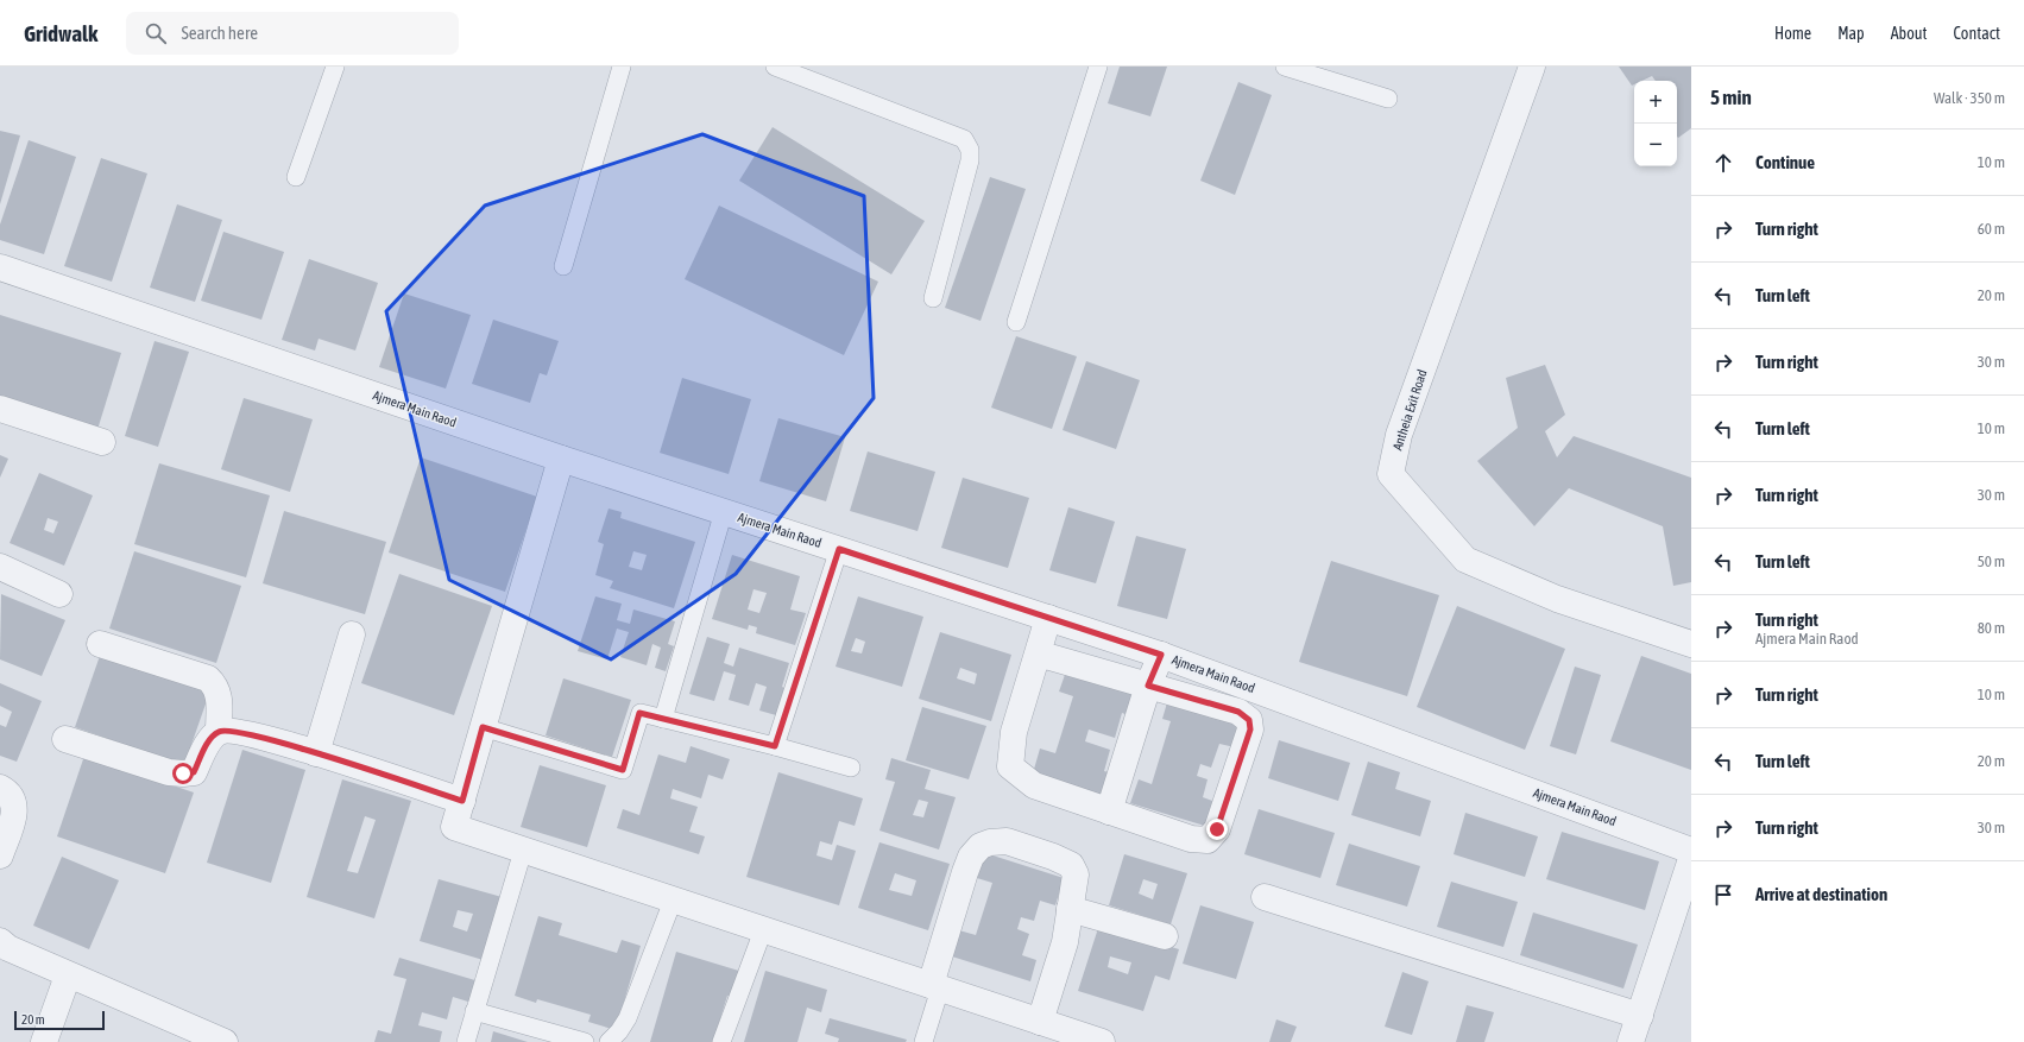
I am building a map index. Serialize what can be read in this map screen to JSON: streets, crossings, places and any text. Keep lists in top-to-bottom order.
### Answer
{
  "streets": {
    "street": ["Ajmera Main Raod", "Antheia Exit Road"]
  },
  "scale_bar": "20 m",
  "page": {
    "header": "Gridwalk",
    "search": "Search here",
    "nav": [
      "Home",
      "Map",
      "About",
      "Contact"
    ],
    "heading": ["5 min", "Walk · 350 m"],
    "map_buttons": ["+", "−"],
    "list": [
      ["Continue", "10 m"],
      ["Turn right", "60 m"],
      ["Turn left", "20 m"],
      ["Turn right", "30 m"],
      ["Turn left", "10 m"],
      ["Turn right", "30 m"],
      ["Turn left", "50 m"],
      ["Turn right", "Ajmera Main Raod", "80 m"],
      ["Turn right", "10 m"],
      ["Turn left", "20 m"],
      ["Turn right", "30 m"],
      "Arrive at destination"
    ],
    "scale": "20 m"
  }
}
